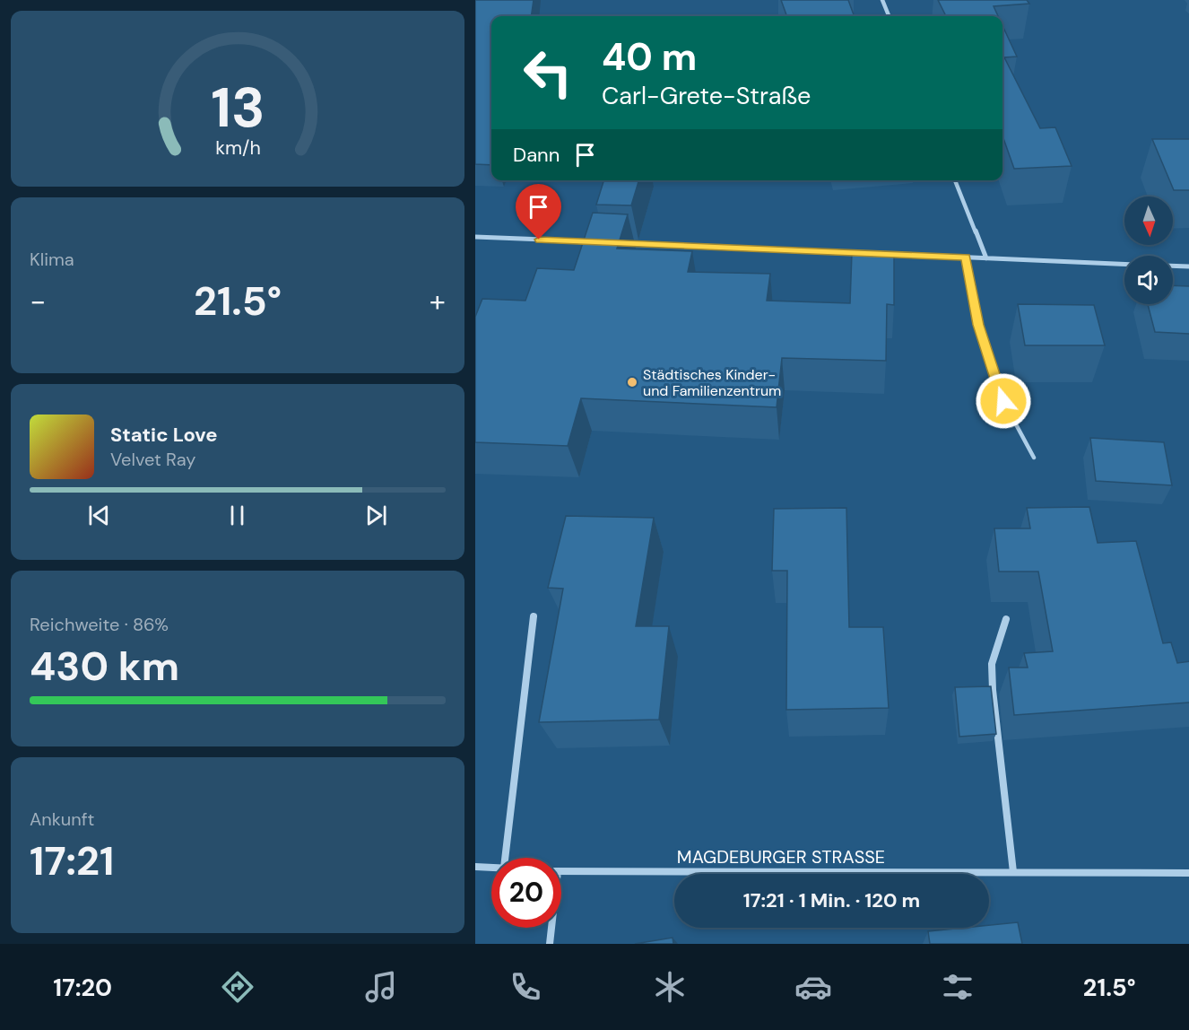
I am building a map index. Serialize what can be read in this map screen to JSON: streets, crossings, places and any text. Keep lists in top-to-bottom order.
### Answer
{
  "streets": {
    "street": ["MAGDEBURGER STRASSE"]
  },
  "places": ["Städtisches Kinder- und Familienzentrum"],
  "north": "bottom",
  "page": {
    "turn": ["40 m", "Carl-Grete-Straße"],
    "then": "Dann",
    "tile": [
      "Klima",
      ["Reichweite · 86%", "430 km"],
      ["Ankunft", "17:21"]
    ],
    "heat": ["−", "21.5°", "+"],
    "song": ["Static Love", "Velvet Ray"],
    "limit": "20",
    "trip": "17:21 · 1 Min. · 120 m",
    "tabs": ["17:20", "21.5°"],
    "gauge": ["13", "km/h"]
  }
}
